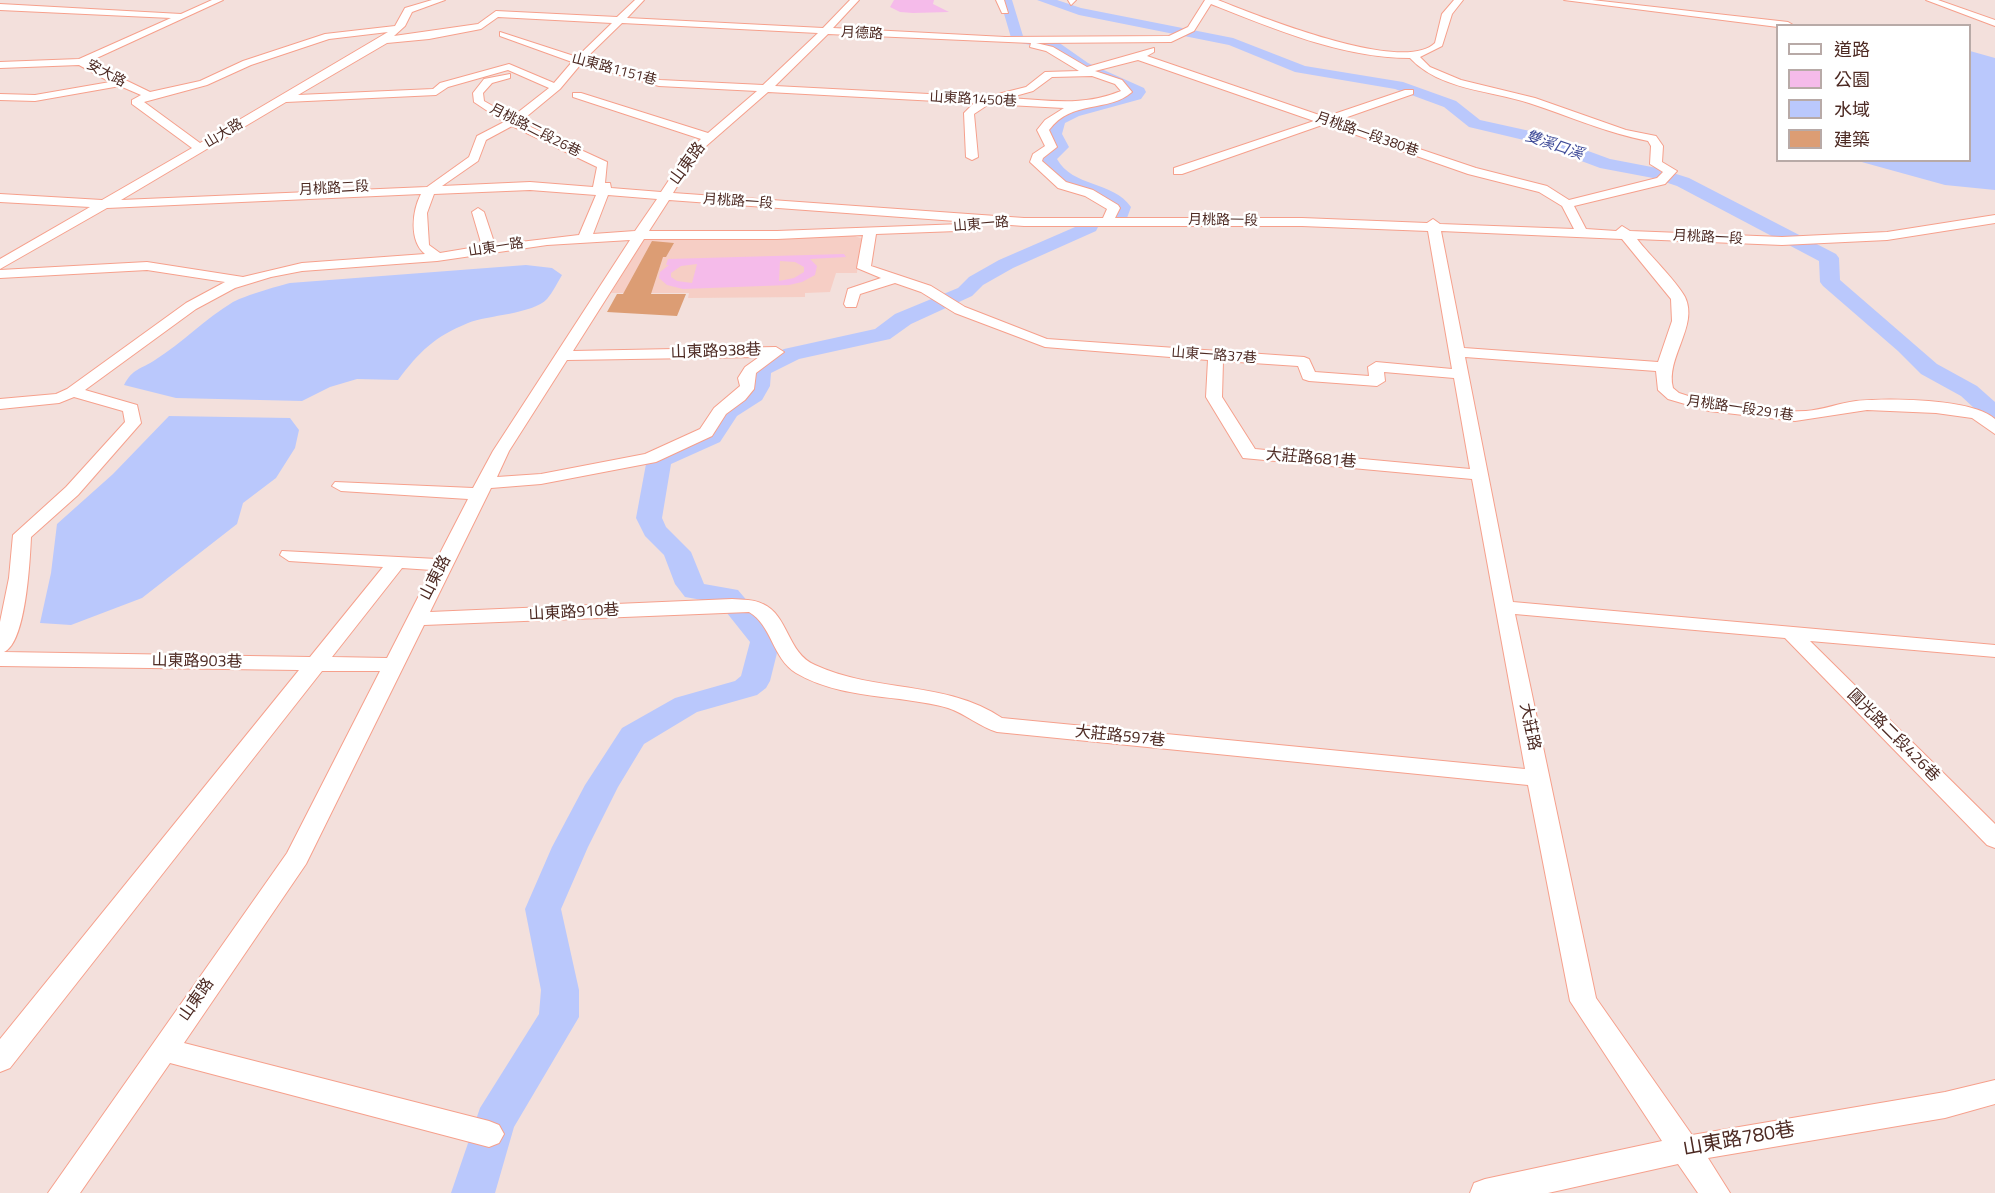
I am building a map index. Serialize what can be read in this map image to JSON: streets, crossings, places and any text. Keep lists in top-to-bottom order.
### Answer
{
  "streets": {
    "street": [
      "月德路",
      "山東路1151巷",
      "安大路",
      "山東路1450巷",
      "月桃路二段26巷",
      "山大路",
      "月桃路一段380巷",
      "山東路",
      "月桃路二段",
      "月桃路一段",
      "山東一路",
      "山東路938巷",
      "山東一路37巷",
      "月桃路一段291巷",
      "大莊路681巷",
      "山東路910巷",
      "山東路903巷",
      "大莊路",
      "圓光路二段426巷",
      "大莊路597巷",
      "山東路780巷"
    ]
  },
  "crossings": [
    ["月德路", "山大路"],
    ["月德路", "山東路"],
    ["山東路1151巷", "山東路1450巷"],
    ["山東路1151巷", "山東路"],
    ["安大路", "山大路"],
    ["山東路1450巷", "山東路"],
    ["月桃路二段26巷", "月桃路二段"],
    ["山大路", "月桃路二段"],
    ["月桃路一段380巷", "月桃路一段"],
    ["山東路", "月桃路二段"],
    ["山東路", "月桃路一段"],
    ["山東路", "山東一路"],
    ["山東路", "山東路938巷"],
    ["山東路", "山東路910巷"],
    ["山東路", "山東路903巷"],
    ["月桃路二段", "月桃路一段"],
    ["月桃路一段", "山東一路"],
    ["月桃路一段", "月桃路一段291巷"],
    ["月桃路一段", "大莊路"],
    ["山東一路", "山東一路37巷"],
    ["山東一路37巷", "大莊路681巷"],
    ["山東一路37巷", "大莊路"],
    ["大莊路681巷", "大莊路"],
    ["山東路910巷", "大莊路597巷"],
    ["大莊路", "大莊路597巷"],
    ["大莊路", "山東路780巷"]
  ],
  "water": ["雙溪口溪"],
  "legend": [
    "道路",
    "公園",
    "水域",
    "建築"
  ]
}
